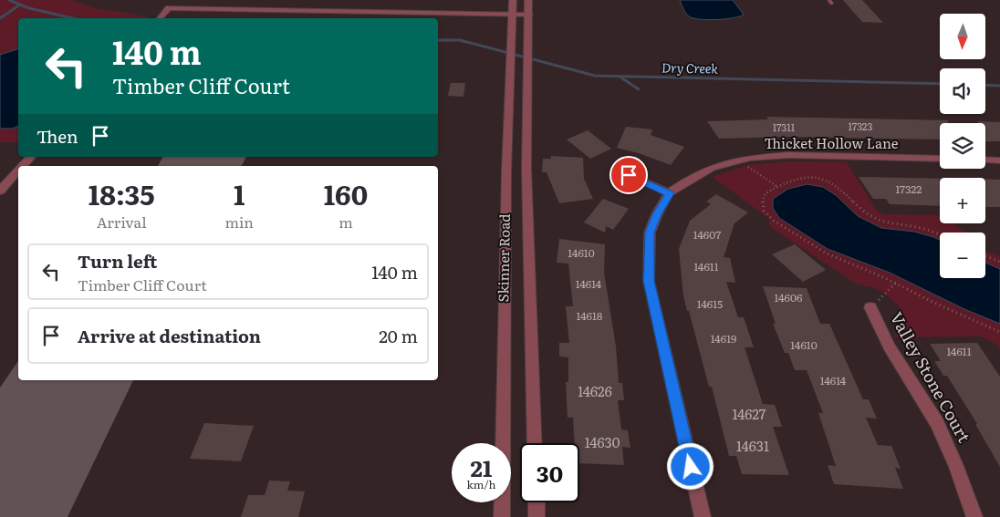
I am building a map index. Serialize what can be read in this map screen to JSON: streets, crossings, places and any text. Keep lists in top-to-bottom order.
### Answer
{
  "streets": {
    "street": ["Thicket Hollow Lane", "Skinner Road", "Valley Stone Court"]
  },
  "water": ["Dry Creek"],
  "house_numbers": [
    "17323",
    "17311",
    "17322",
    "14607",
    "14610",
    "14611",
    "14614",
    "14606",
    "14615",
    "14618",
    "14619",
    "14610",
    "14611",
    "14614",
    "14626",
    "14627",
    "14630",
    "14631"
  ],
  "north": "bottom",
  "page": {
    "map_buttons": ["+", "−"],
    "turn": ["140 m", "Timber Cliff Court"],
    "then": "Then",
    "eta": [
      "18:35",
      "Arrival",
      "1",
      "min",
      "160",
      "m"
    ],
    "list": [
      {
        "name": "Turn left",
        "note": "Timber Cliff Court",
        "value": "140 m"
      },
      {
        "name": "Arrive at destination",
        "value": "20 m"
      }
    ],
    "speed": "21 km/h",
    "limit": "30"
  }
}
